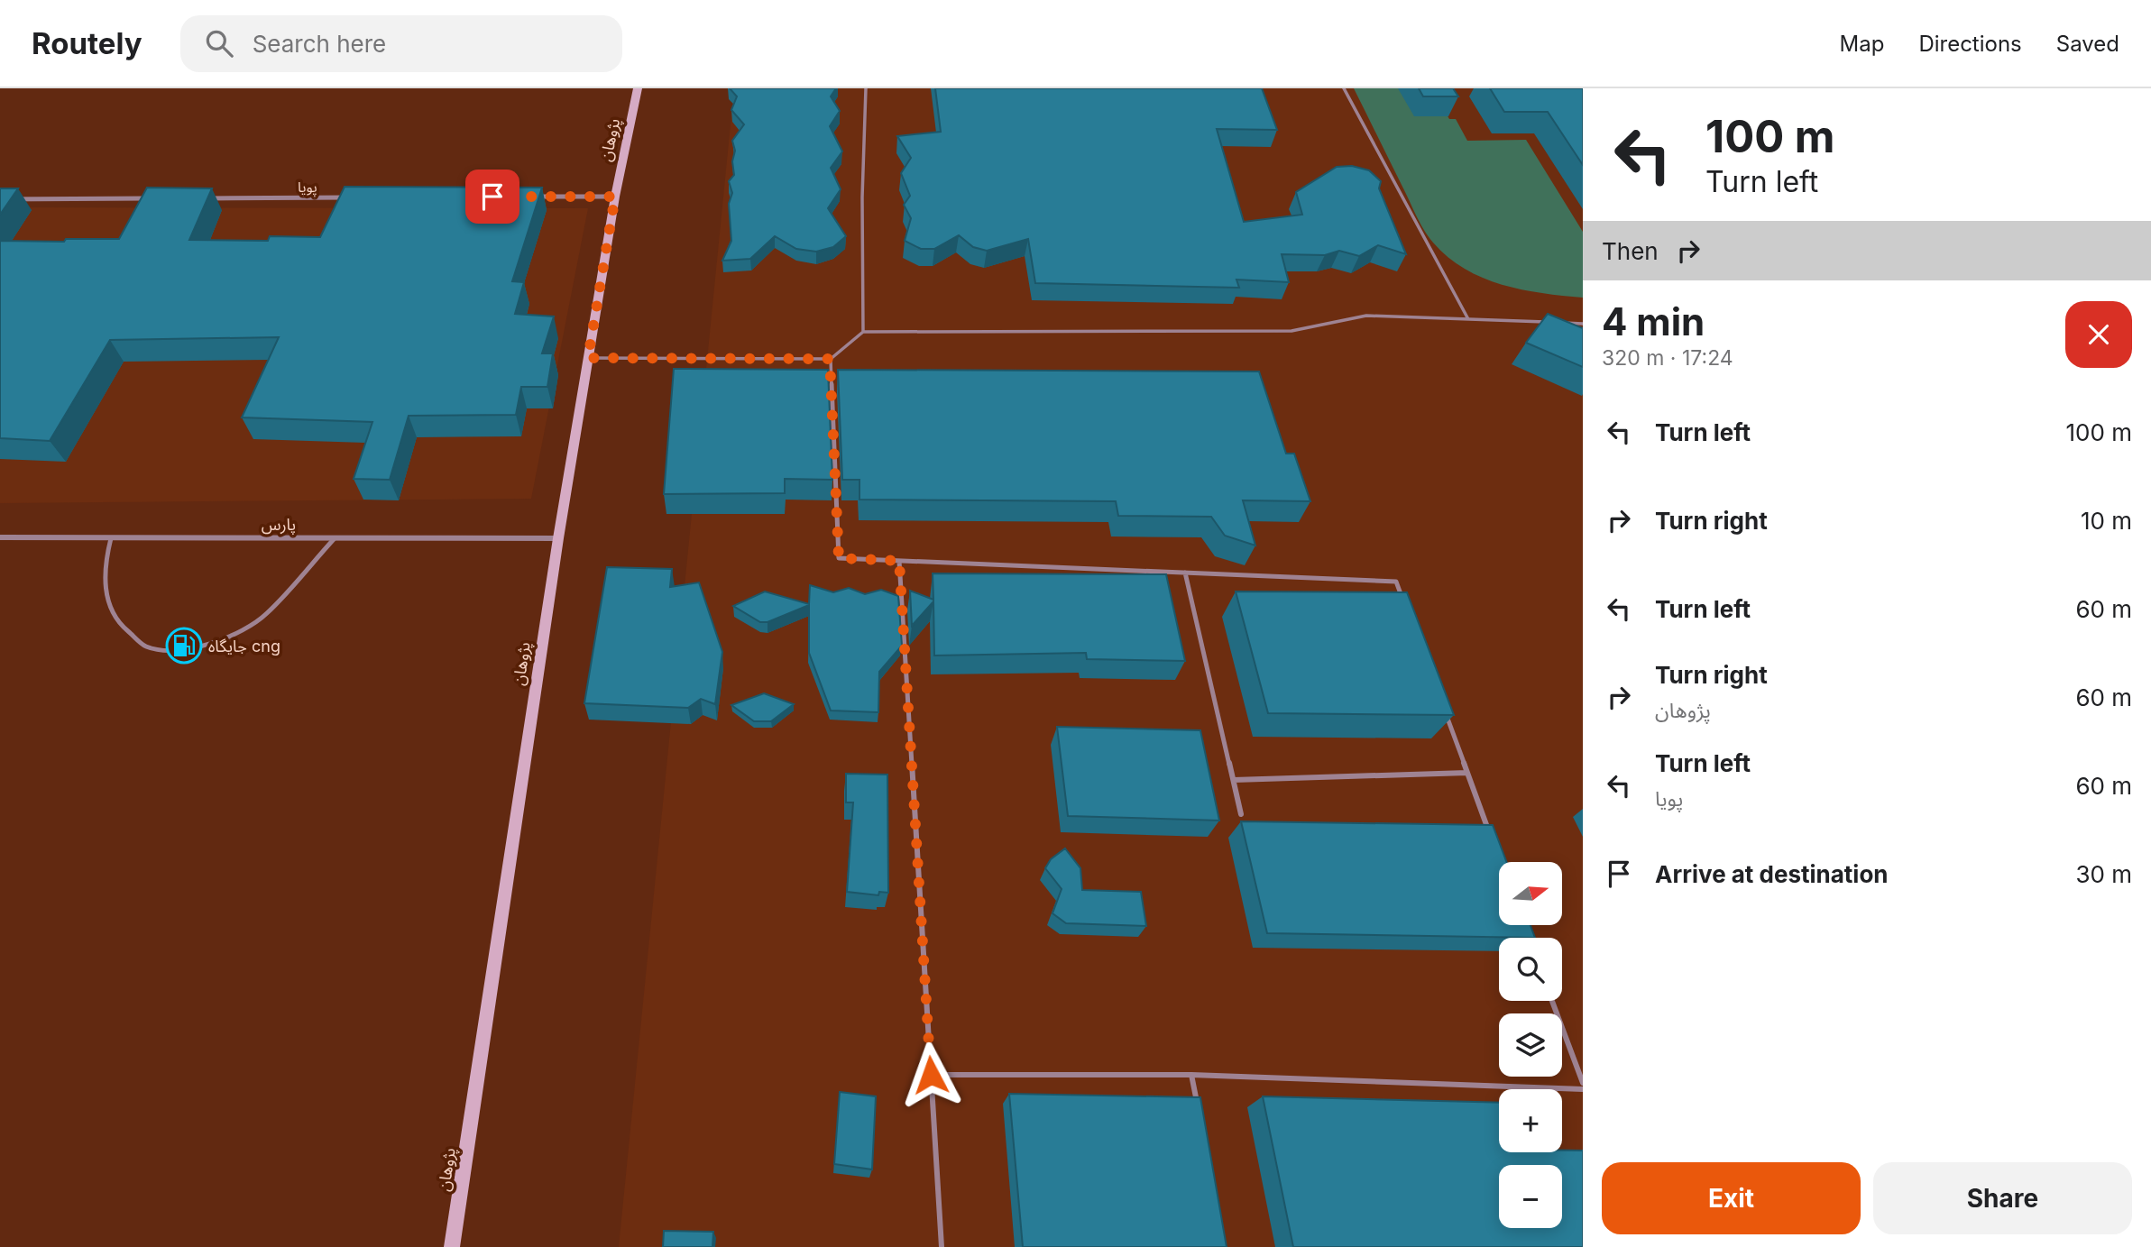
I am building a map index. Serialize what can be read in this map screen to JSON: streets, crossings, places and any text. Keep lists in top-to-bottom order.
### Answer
{
  "streets": {
    "main road": ["پژوهان"],
    "street": ["پویا", "پارس"]
  },
  "crossings": [
    ["پژوهان", "پارس"]
  ],
  "places": {
    "fuel station": ["جایگاه cng"]
  },
  "north": "right",
  "page": {
    "header": "Routely",
    "search": "Search here",
    "nav": ["Map", "Directions", "Saved"],
    "turn": ["100 m", "Turn left"],
    "then": "Then",
    "heading": ["4 min", "320 m · 17:24"],
    "list": [
      {
        "name": "Turn left",
        "value": "100 m"
      },
      {
        "name": "Turn right",
        "value": "10 m"
      },
      {
        "name": "Turn left",
        "value": "60 m"
      },
      {
        "name": "Turn right",
        "note": "پژوهان",
        "value": "60 m"
      },
      {
        "name": "Turn left",
        "note": "پویا",
        "value": "60 m"
      },
      {
        "name": "Arrive at destination",
        "value": "30 m"
      }
    ],
    "map_buttons": ["+", "−"],
    "buttons": ["Exit", "Share"]
  }
}
